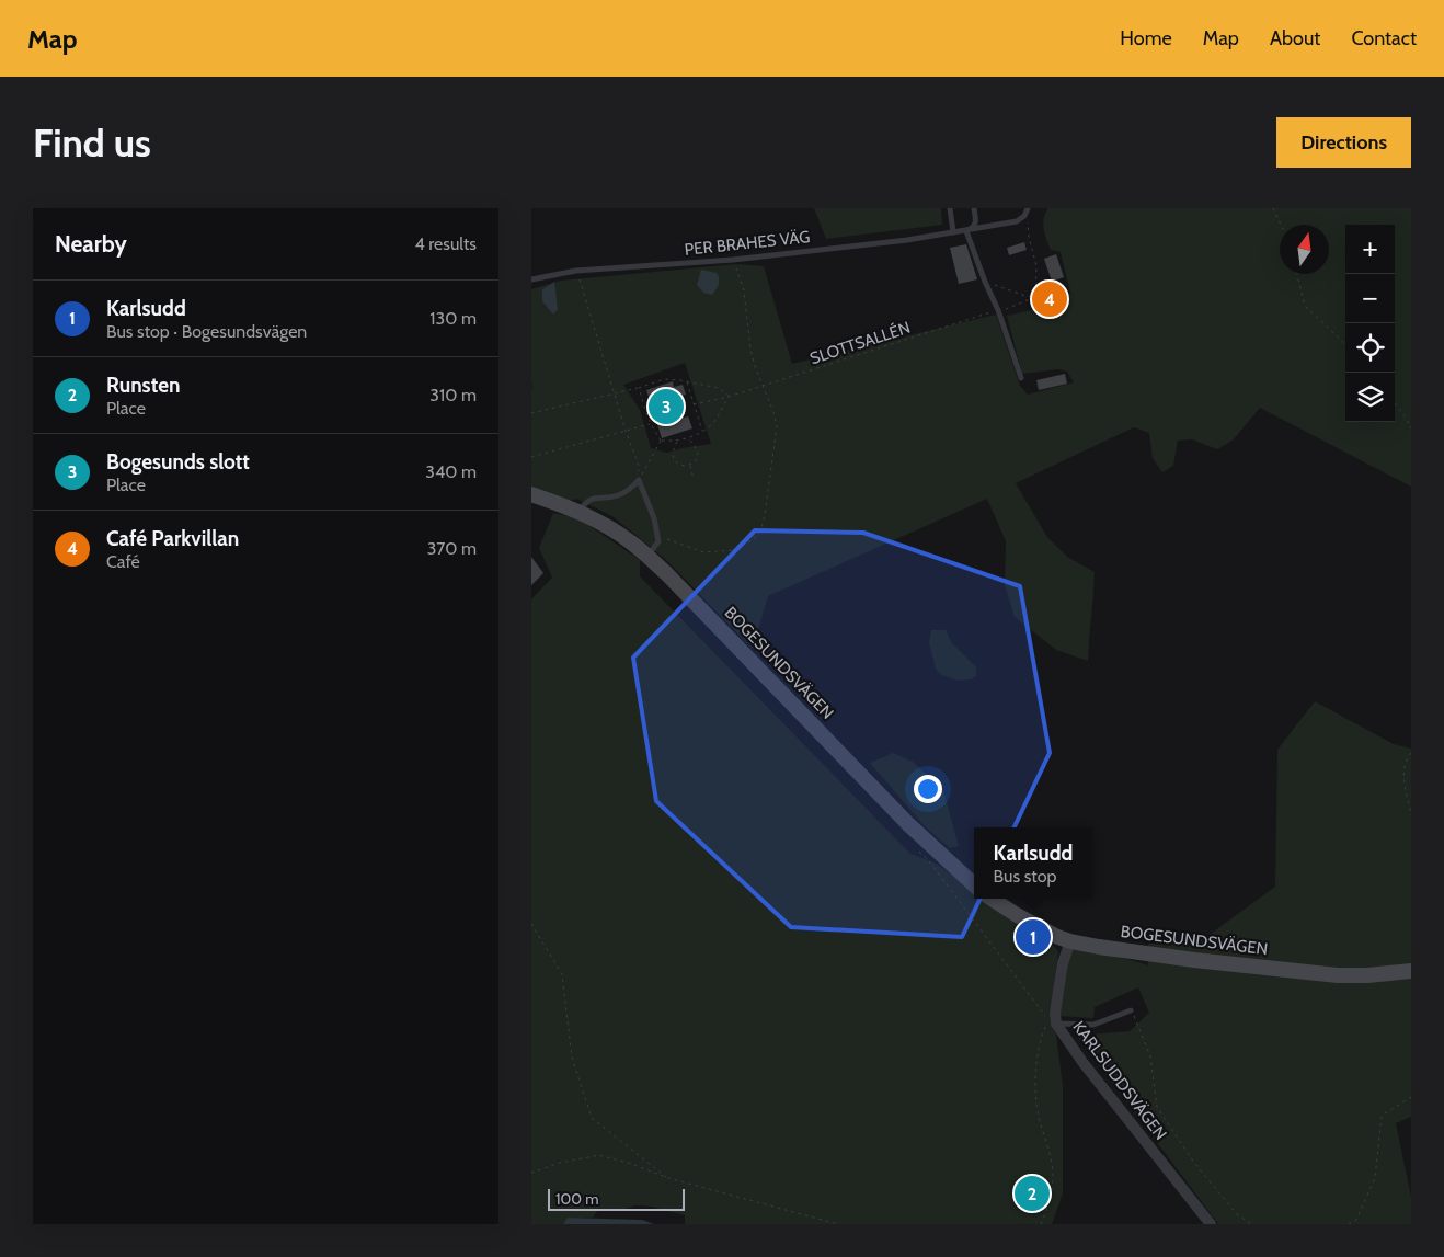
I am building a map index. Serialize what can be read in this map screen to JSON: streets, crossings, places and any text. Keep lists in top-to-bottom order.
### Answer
{
  "streets": {
    "street": ["BOGESUNDSVÄGEN", "KARLSUDDSVÄGEN"],
    "lane": ["PER BRAHES VÄG"],
    "path": ["SLOTTSALLÉN"]
  },
  "crossings": [
    ["BOGESUNDSVÄGEN", "KARLSUDDSVÄGEN"]
  ],
  "scale_bar": "100 m",
  "north": "top",
  "page": {
    "header": "Map",
    "nav": [
      "Home",
      "Map",
      "About",
      "Contact"
    ],
    "buttons": "Directions",
    "title": "Find us",
    "heading": ["Nearby", "4 results"],
    "map_buttons": ["+", "−"],
    "list": [
      {
        "mark": "1",
        "name": "Karlsudd",
        "note": "Bus stop · Bogesundsvägen",
        "value": "130 m"
      },
      {
        "mark": "2",
        "name": "Runsten",
        "note": "Place",
        "value": "310 m"
      },
      {
        "mark": "3",
        "name": "Bogesunds slott",
        "note": "Place",
        "value": "340 m"
      },
      {
        "mark": "4",
        "name": "Café Parkvillan",
        "note": "Café",
        "value": "370 m"
      }
    ],
    "pins": [
      "4",
      "3",
      "1",
      "2"
    ],
    "popup": ["Karlsudd", "Bus stop"],
    "scale": "100 m"
  }
}
